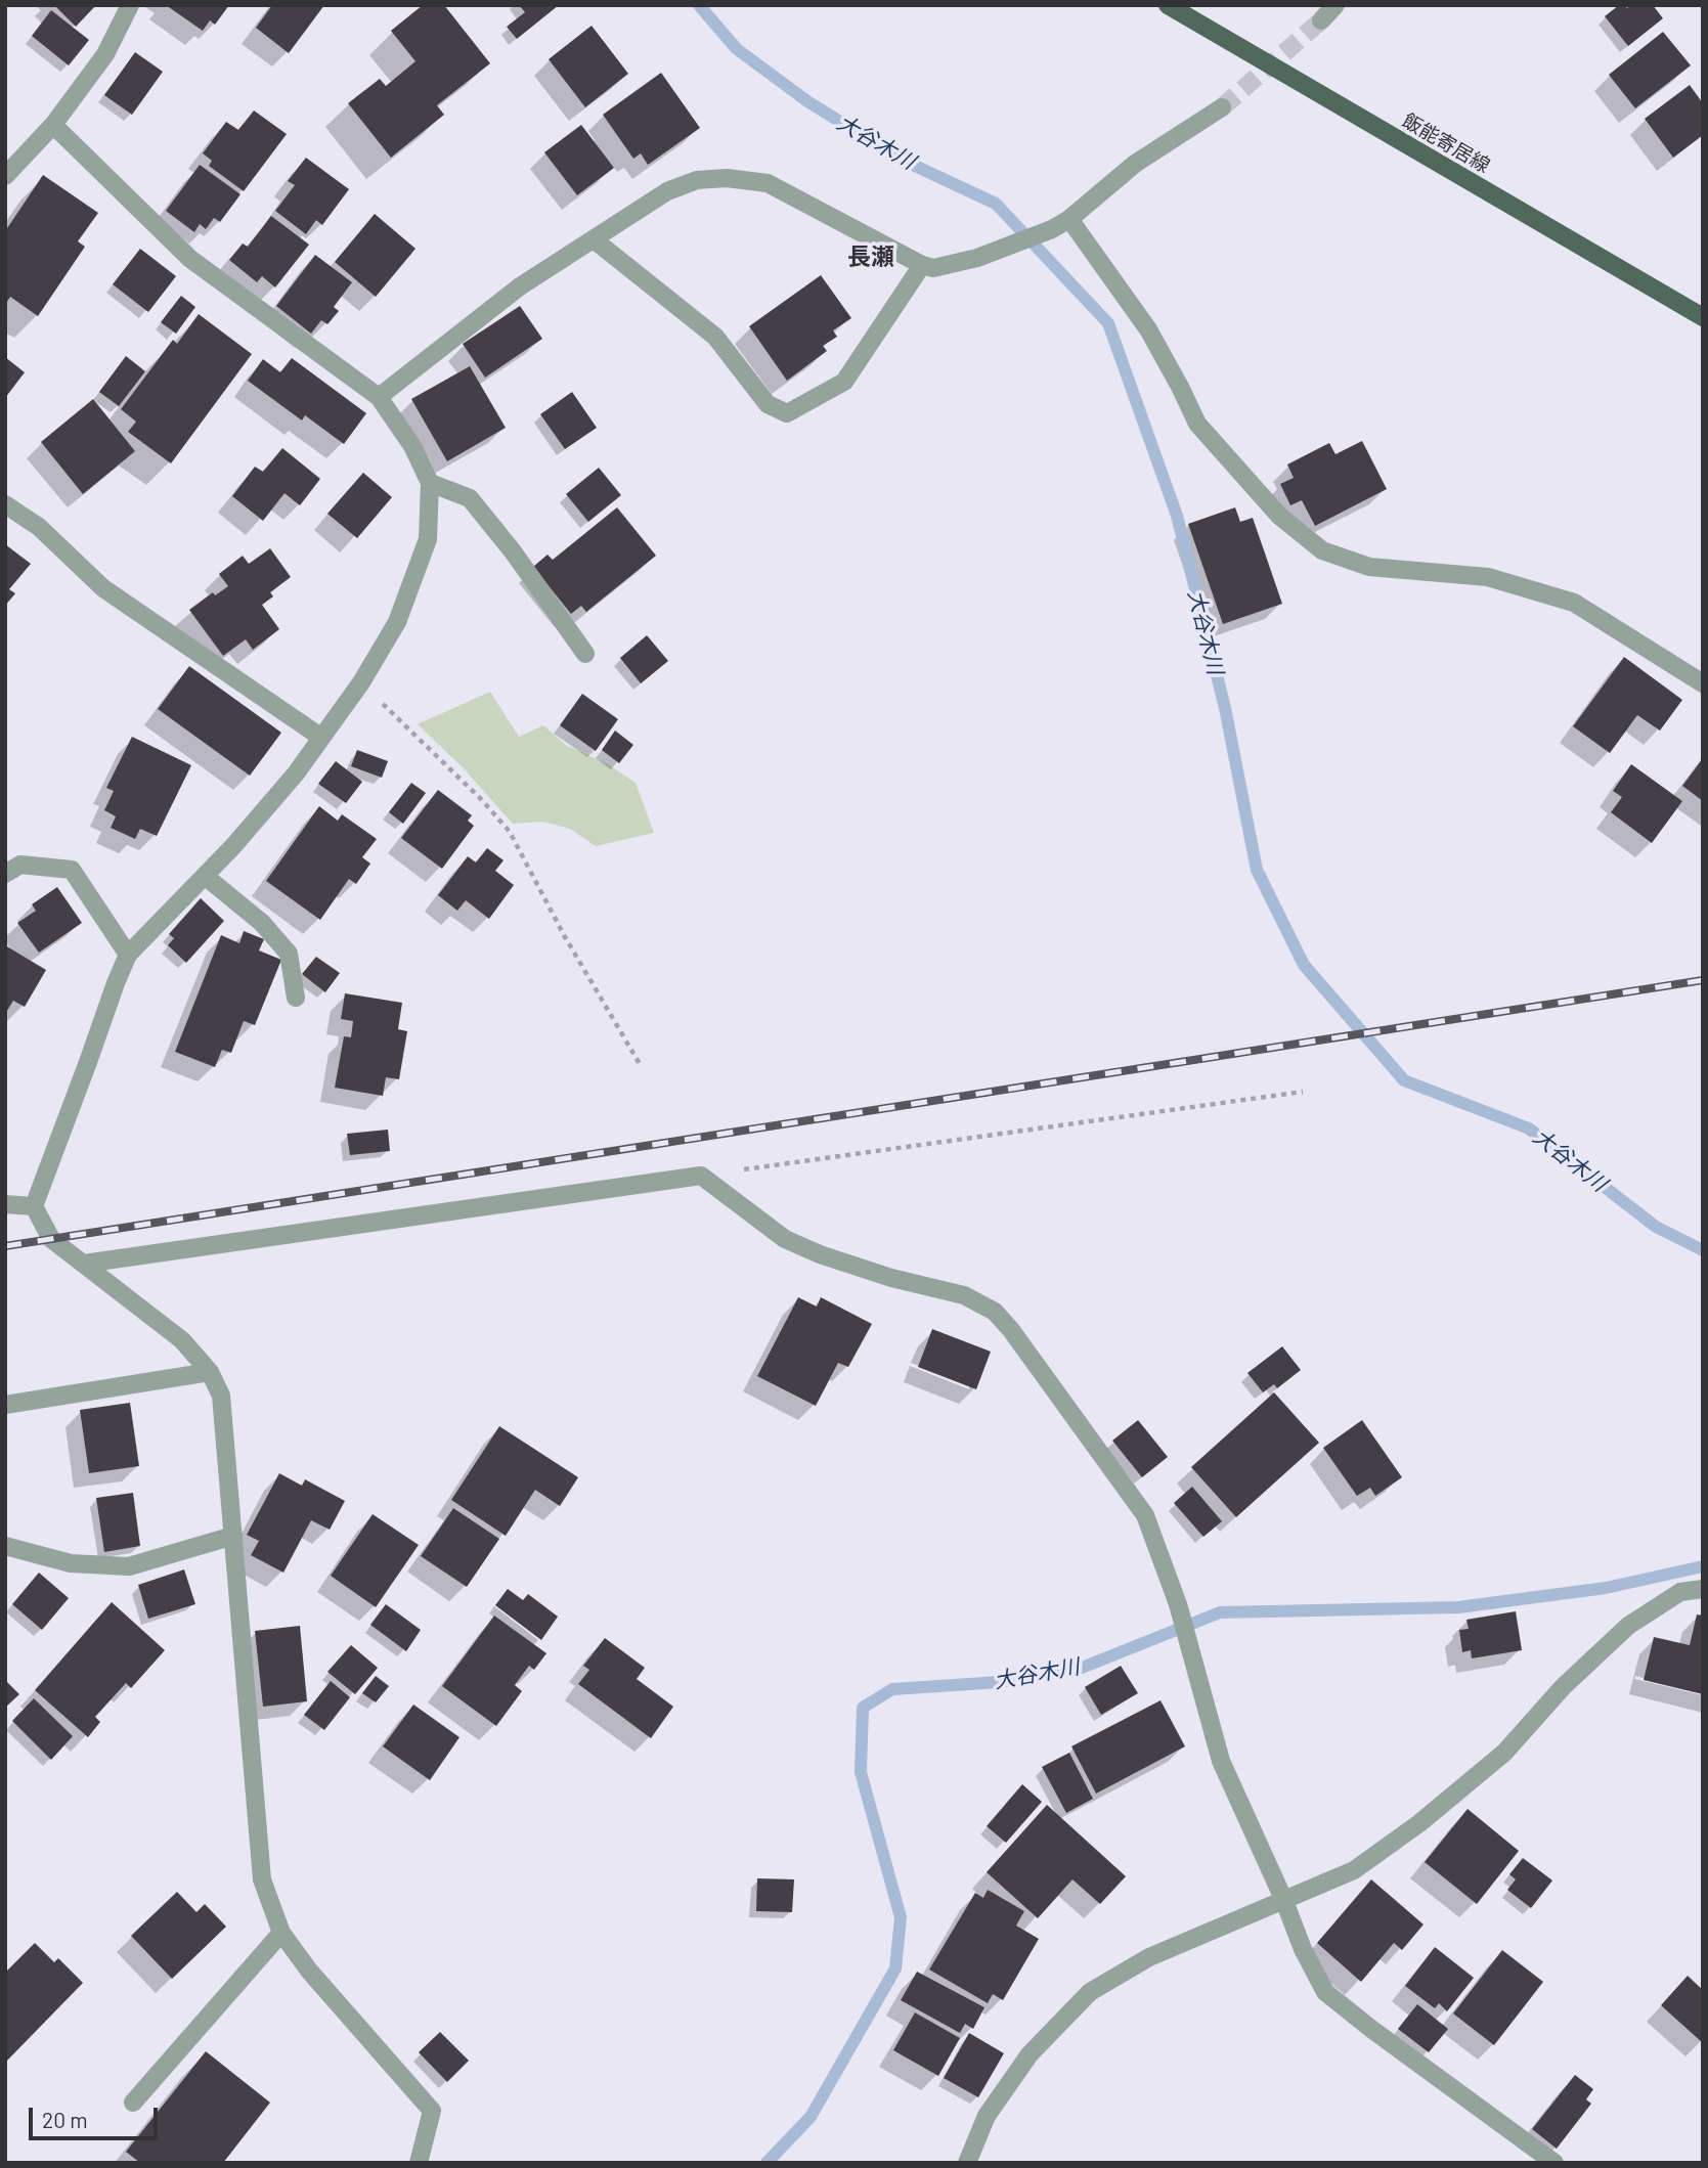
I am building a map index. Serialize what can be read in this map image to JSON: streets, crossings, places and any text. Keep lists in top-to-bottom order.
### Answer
{
  "streets": {
    "main road": ["飯能寄居線"]
  },
  "districts": ["長瀬"],
  "water": ["大谷木川"],
  "scale_bar": "20 m"
}
